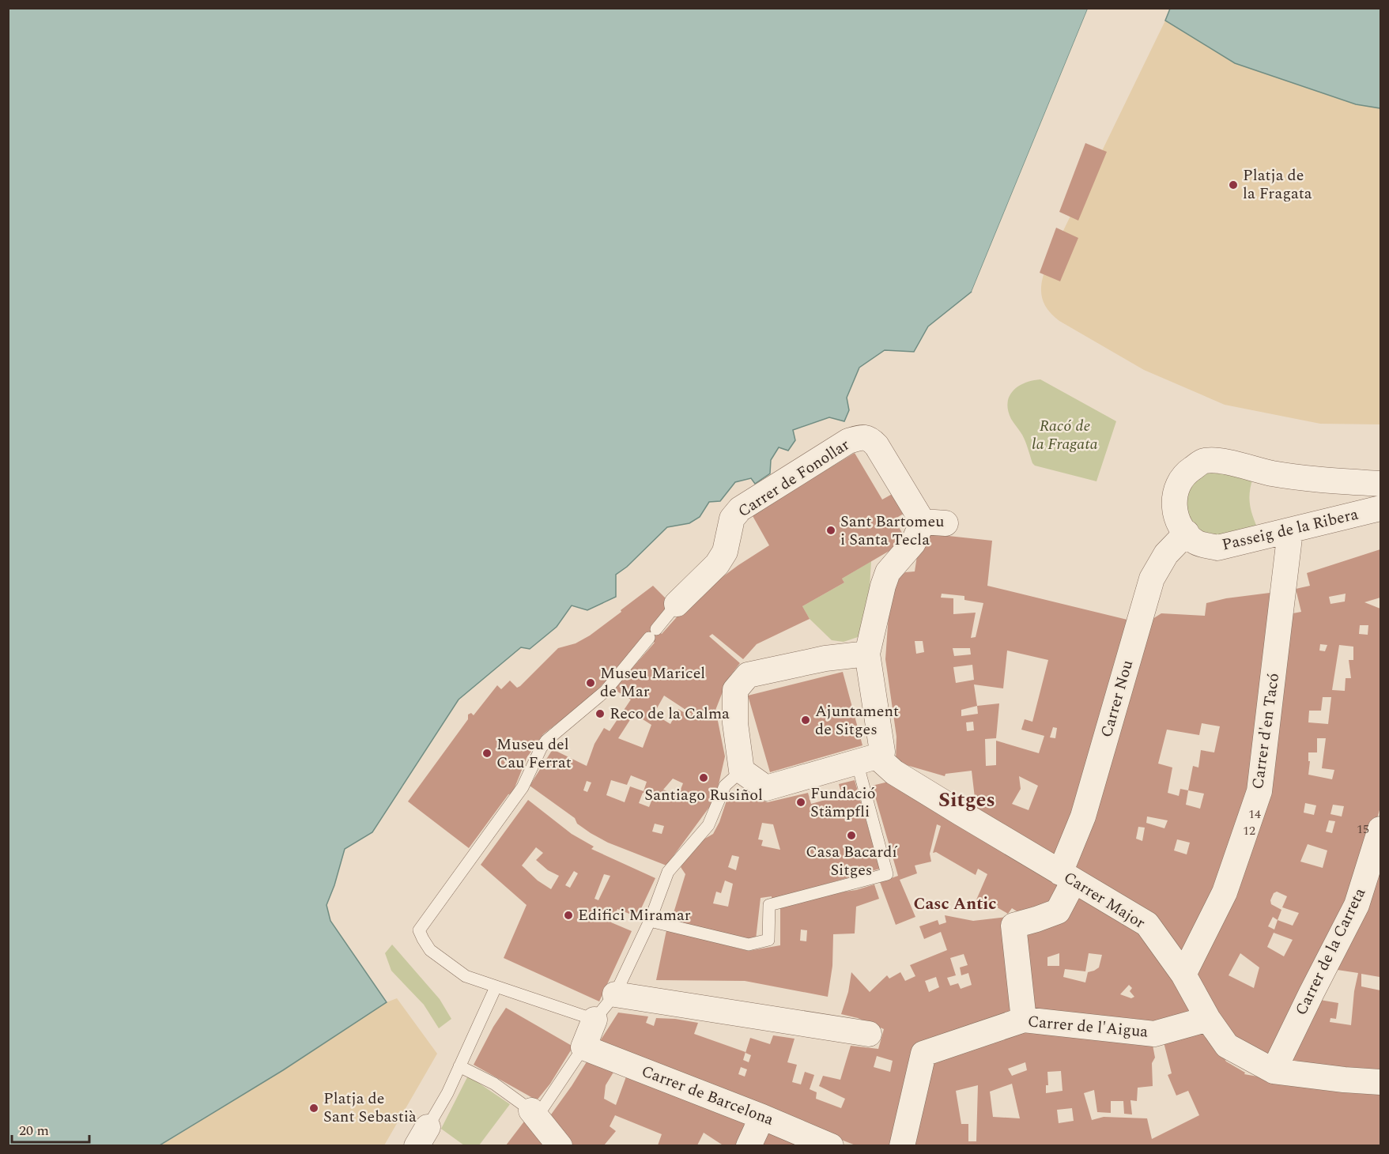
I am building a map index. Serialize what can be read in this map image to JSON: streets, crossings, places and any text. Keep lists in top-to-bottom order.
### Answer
{
  "streets": {
    "street": [
      "Carrer de Fonollar",
      "Passeig de la Ribera",
      "Carrer Nou",
      "Carrer d'en Tacó",
      "Carrer Major",
      "Carrer de la Carreta",
      "Carrer de l'Aigua",
      "Carrer de Barcelona"
    ]
  },
  "crossings": [
    ["Passeig de la Ribera", "Carrer Nou"],
    ["Passeig de la Ribera", "Carrer d'en Tacó"],
    ["Carrer Nou", "Carrer Major"],
    ["Carrer Nou", "Carrer de l'Aigua"],
    ["Carrer d'en Tacó", "Carrer Major"],
    ["Carrer Major", "Carrer de la Carreta"],
    ["Carrer Major", "Carrer de l'Aigua"]
  ],
  "districts": ["Sitges", "Casc Antic"],
  "parks": ["Racó de la Fragata"],
  "places": [
    "Platja de la Fragata",
    "Sant Bartomeu i Santa Tecla",
    "Museu Maricel de Mar",
    "Reco de la Calma",
    "Ajuntament de Sitges",
    "Museu del Cau Ferrat",
    "Santiago Rusiñol",
    "Fundació Stämpfli",
    "Casa Bacardí Sitges",
    "Edifici Miramar",
    "Platja de Sant Sebastià"
  ],
  "house_numbers": ["14", "15", "12"],
  "scale_bar": "20 m"
}
